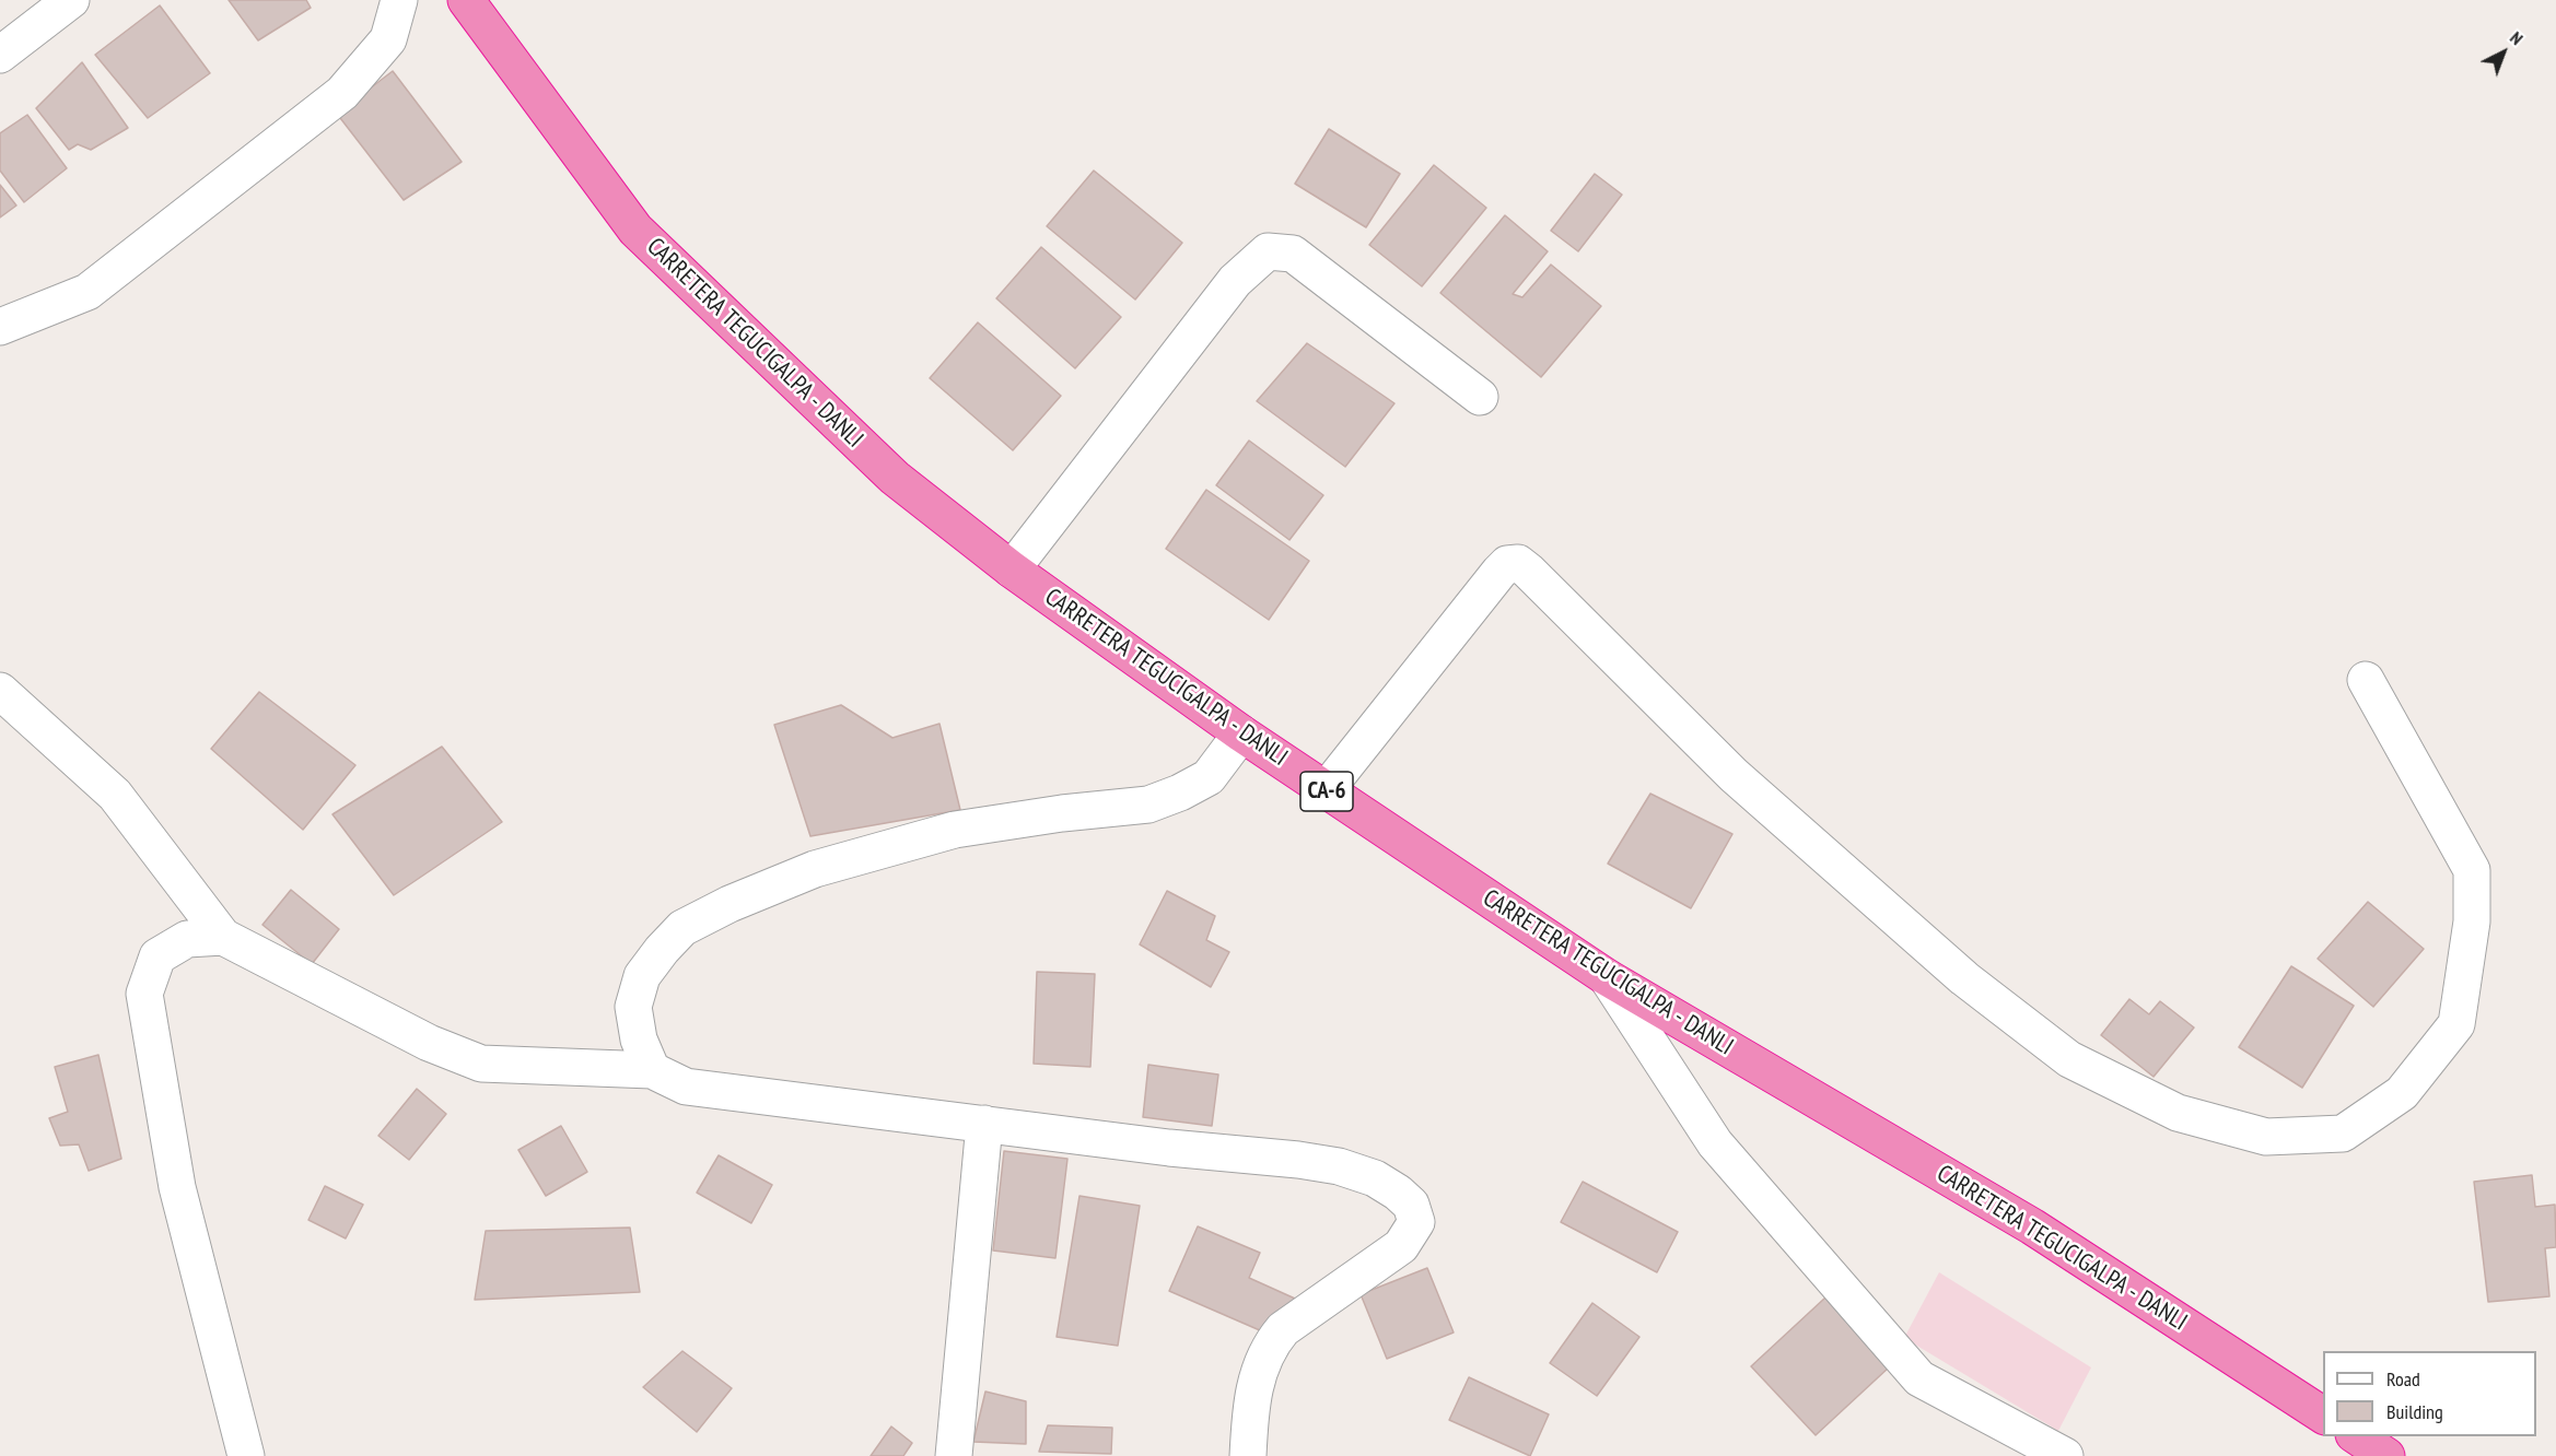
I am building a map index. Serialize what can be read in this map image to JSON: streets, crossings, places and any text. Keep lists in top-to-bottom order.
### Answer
{
  "streets": {
    "highway": ["CARRETERA TEGUCIGALPA - DANLI", "CA-6"]
  },
  "legend": ["Road", "Building"],
  "north": "top right"
}
